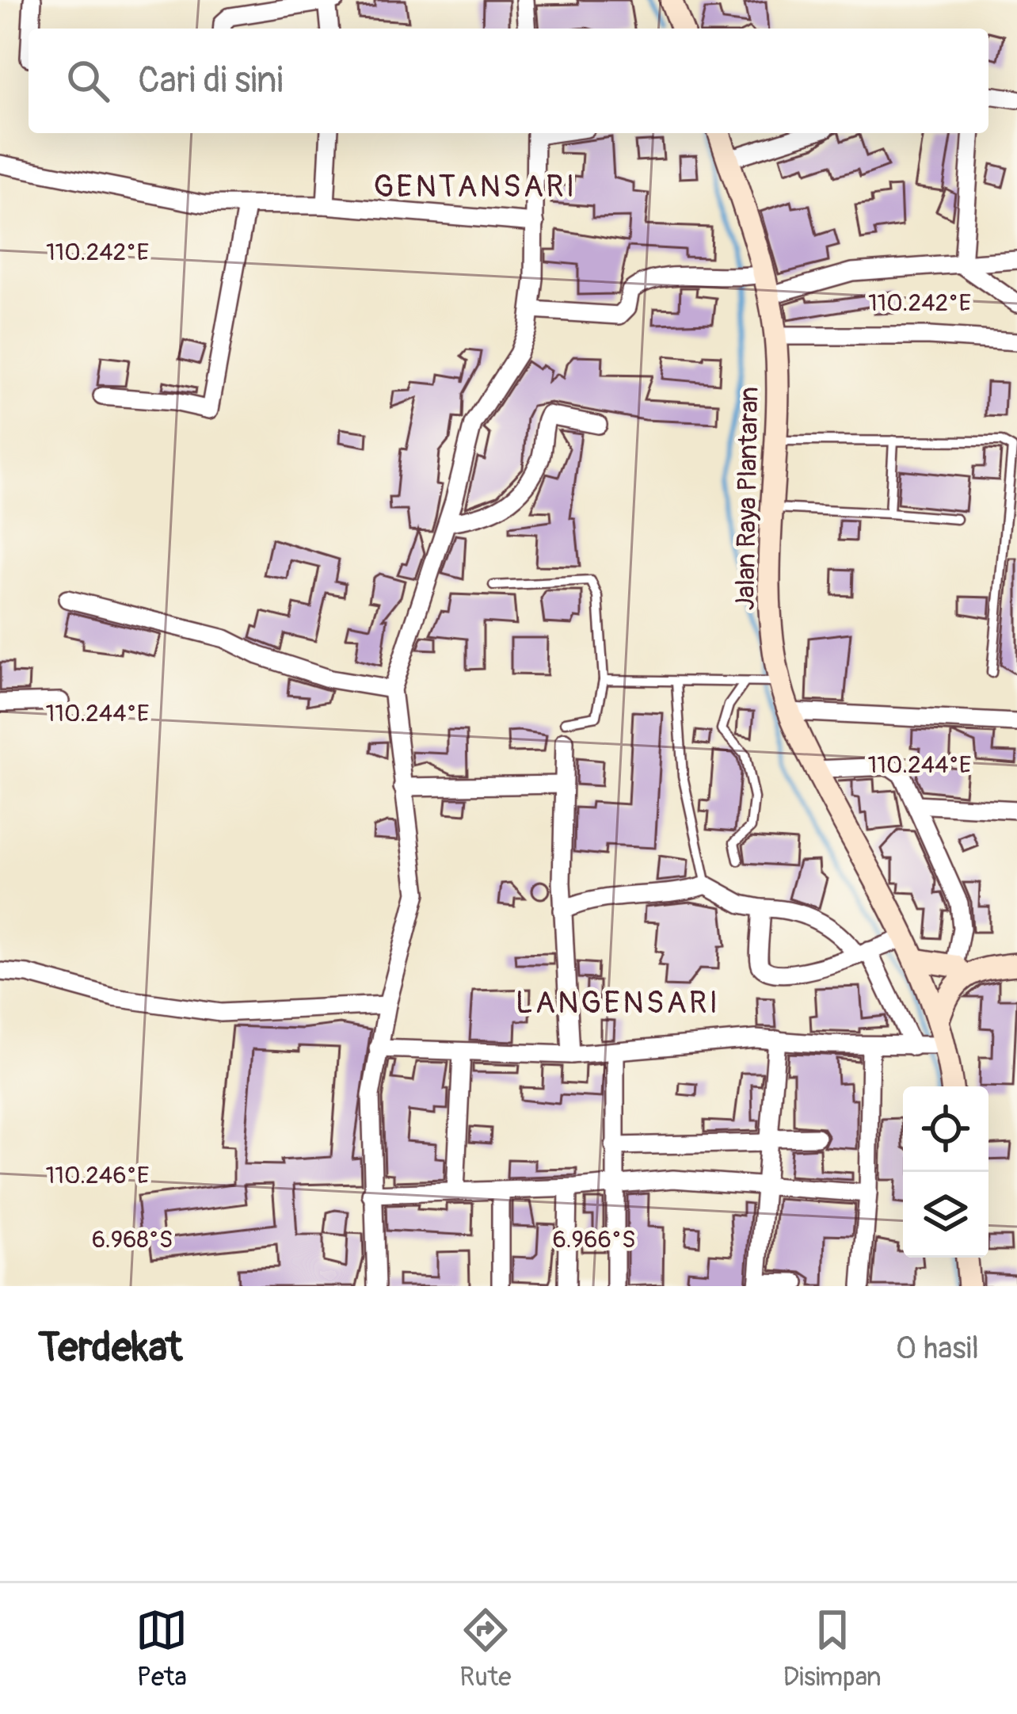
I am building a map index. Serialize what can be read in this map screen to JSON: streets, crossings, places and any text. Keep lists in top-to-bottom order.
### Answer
{
  "streets": {
    "main road": ["Jalan Raya Plantaran"]
  },
  "districts": ["GENTANSARI", "LANGENSARI"],
  "page": {
    "search": "Cari di sini",
    "heading": ["Terdekat", "0 hasil"],
    "nav": ["Peta", "Rute", "Disimpan"]
  },
  "coordinates": [
    "110.242°E",
    "110.244°E",
    "110.246°E",
    "6.968°S",
    "6.966°S"
  ]
}
